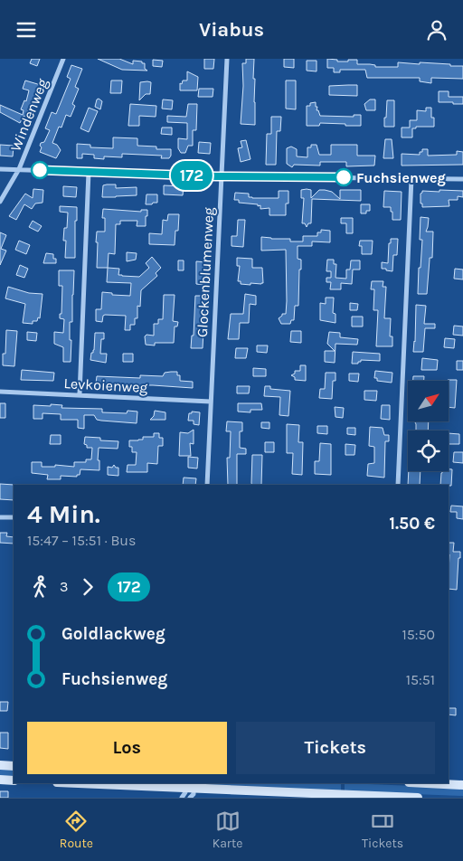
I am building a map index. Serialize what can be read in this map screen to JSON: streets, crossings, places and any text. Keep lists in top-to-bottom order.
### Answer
{
  "streets": {
    "street": ["Windenweg", "Glockenblumenweg", "Levkoienweg"]
  },
  "crossings": [
    ["Glockenblumenweg", "Levkoienweg"]
  ],
  "places": ["Fuchsienweg"],
  "lines": ["bus line 172"],
  "north": "top right",
  "page": {
    "header": "Viabus",
    "on_map": "172",
    "heading": ["4 Min.", "15:47 – 15:51 · Bus", "1.50 €"],
    "legs": ["3", "172"],
    "list": [
      {
        "name": "Goldlackweg",
        "value": "15:50"
      },
      {
        "name": "Fuchsienweg",
        "value": "15:51"
      }
    ],
    "buttons": ["Los", "Tickets"],
    "tabs": ["Route", "Karte", "Tickets"]
  }
}
